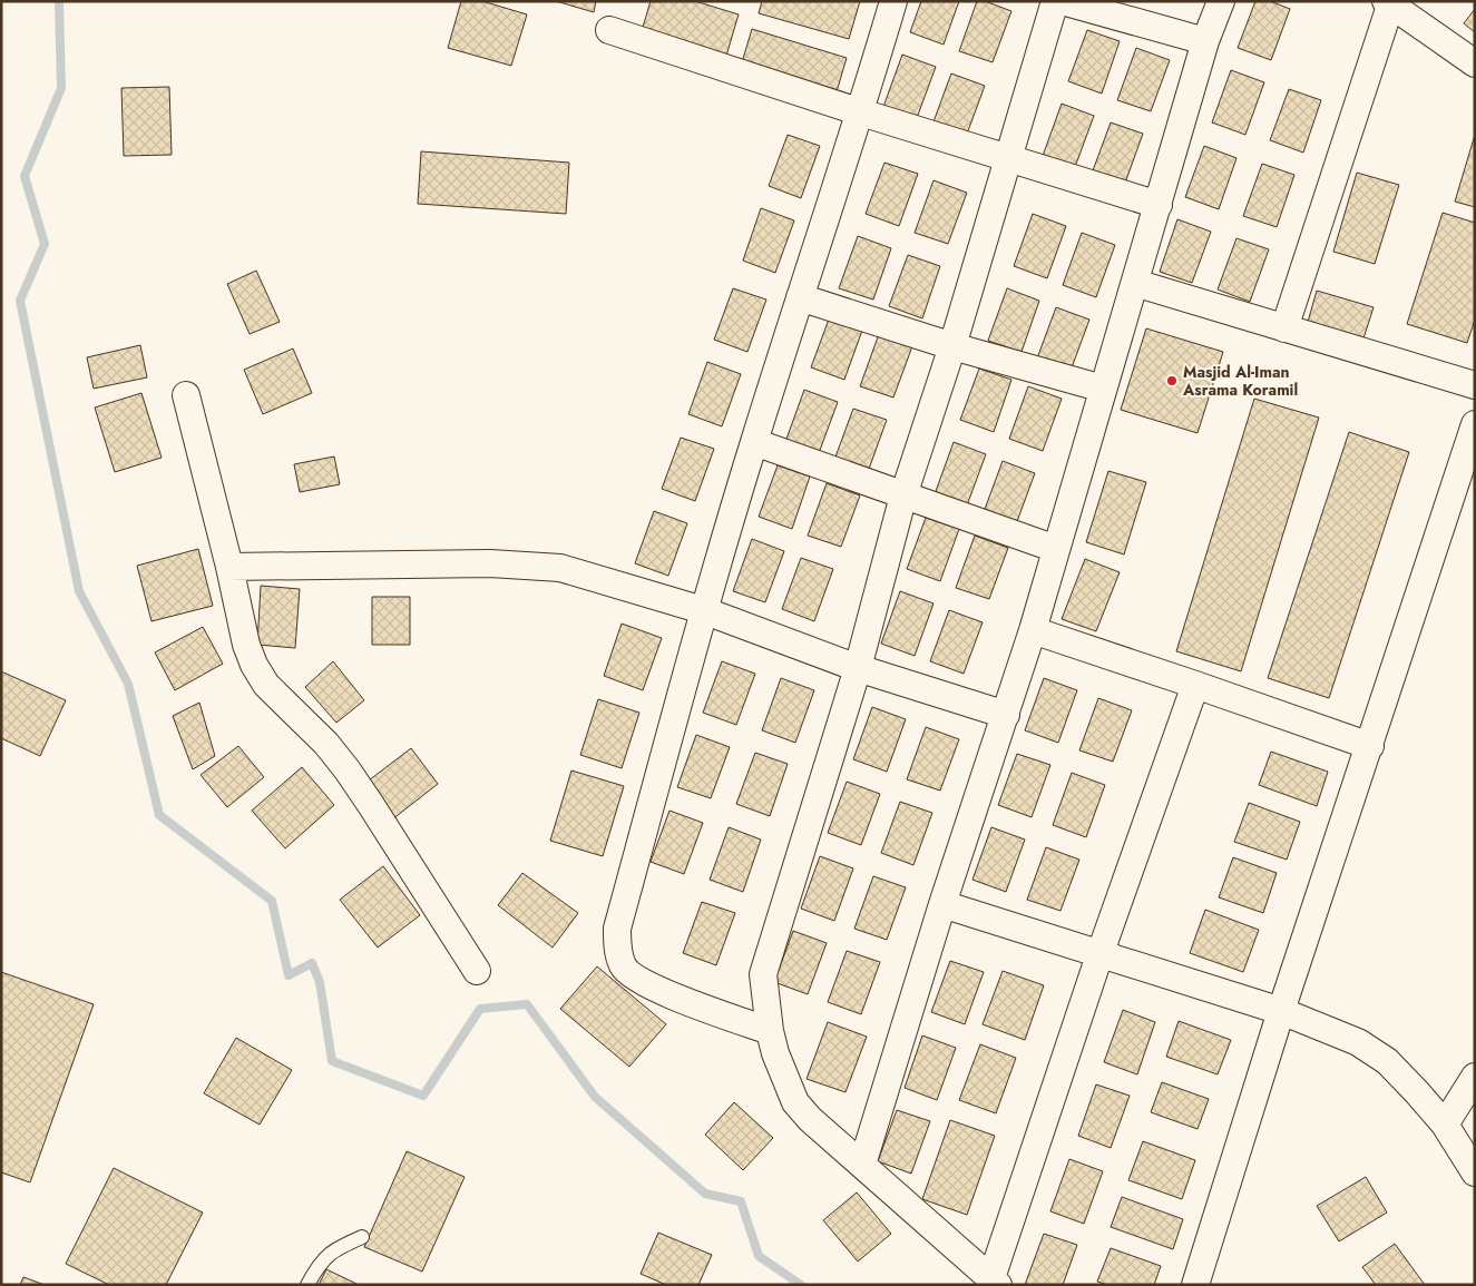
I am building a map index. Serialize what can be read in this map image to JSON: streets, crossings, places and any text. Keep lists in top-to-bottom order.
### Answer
{
  "places": ["Masjid Al-Iman Asrama Koramil"]
}
